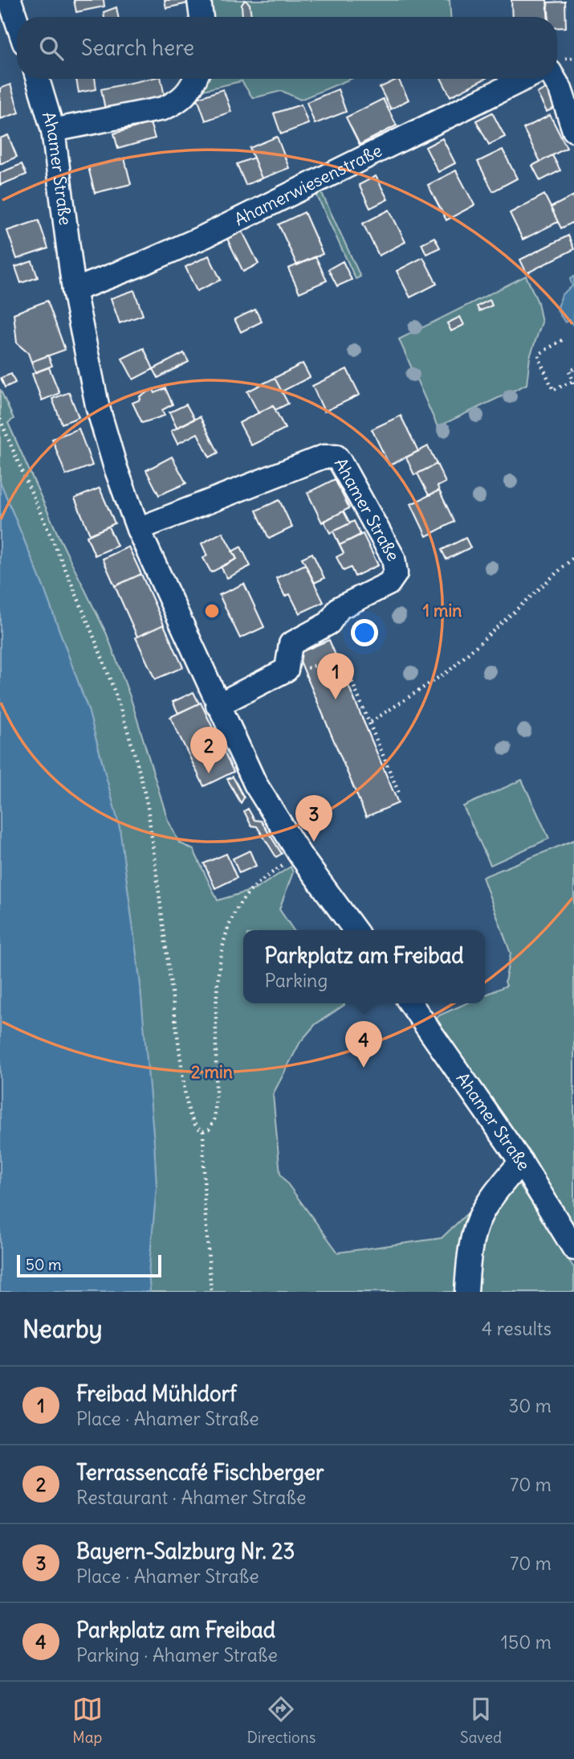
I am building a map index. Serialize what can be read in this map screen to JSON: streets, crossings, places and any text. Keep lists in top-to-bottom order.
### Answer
{
  "streets": {
    "street": ["Ahamer Straße", "Ahamerwiesenstraße"]
  },
  "crossings": [
    ["Ahamer Straße", "Ahamerwiesenstraße"]
  ],
  "scale_bar": "50 m",
  "page": {
    "search": "Search here",
    "pins": [
      "1",
      "2",
      "3",
      "4"
    ],
    "popup": ["Parkplatz am Freibad", "Parking"],
    "scale": "50 m",
    "heading": ["Nearby", "4 results"],
    "list": [
      {
        "mark": "1",
        "name": "Freibad Mühldorf",
        "note": "Place · Ahamer Straße",
        "value": "30 m"
      },
      {
        "mark": "2",
        "name": "Terrassencafé Fischberger",
        "note": "Restaurant · Ahamer Straße",
        "value": "70 m"
      },
      {
        "mark": "3",
        "name": "Bayern-Salzburg Nr. 23",
        "note": "Place · Ahamer Straße",
        "value": "70 m"
      },
      {
        "mark": "4",
        "name": "Parkplatz am Freibad",
        "note": "Parking · Ahamer Straße",
        "value": "150 m"
      }
    ],
    "nav": ["Map", "Directions", "Saved"]
  },
  "rings": ["1 min", "2 min"]
}
